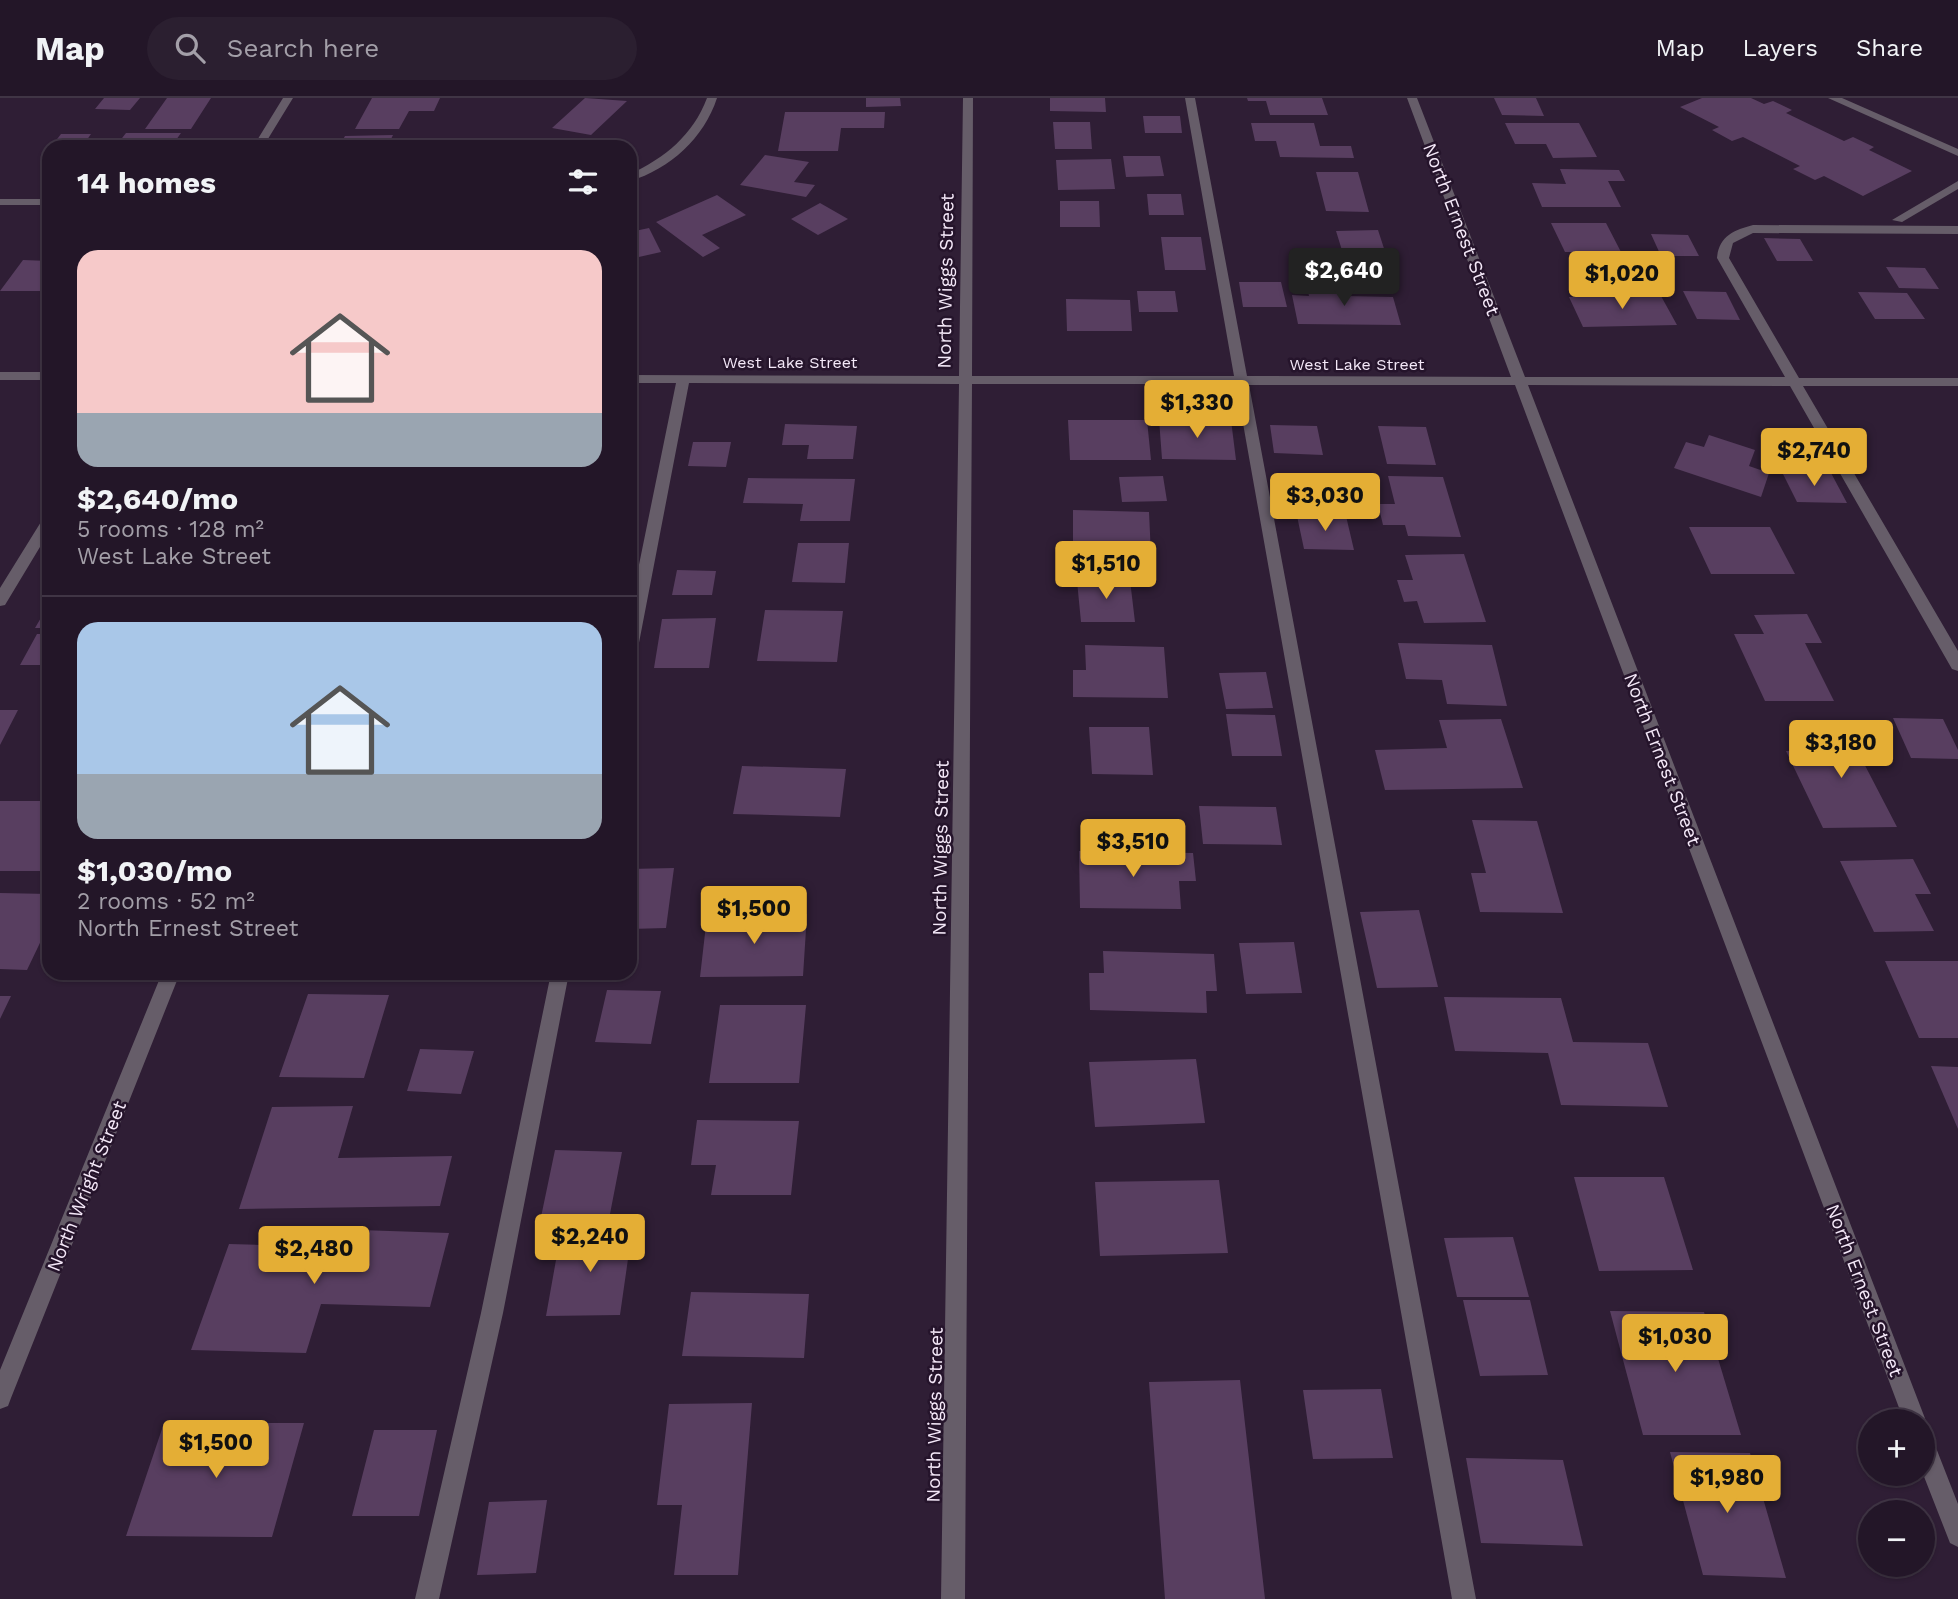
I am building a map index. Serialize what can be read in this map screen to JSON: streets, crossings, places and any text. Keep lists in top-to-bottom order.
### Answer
{
  "streets": {
    "street": [
      "North Ernest Street",
      "North Wiggs Street",
      "West Lake Street",
      "North Wright Street"
    ]
  },
  "crossings": [
    ["North Ernest Street", "West Lake Street"],
    ["North Wiggs Street", "West Lake Street"]
  ],
  "page": {
    "header": "Map",
    "search": "Search here",
    "nav": ["Map", "Layers", "Share"],
    "heading": "14 homes",
    "list": [
      {
        "name": "$2,640/mo",
        "note": "5 rooms · 128 m² · West Lake Street"
      },
      {
        "name": "$1,030/mo",
        "note": "2 rooms · 52 m² · North Ernest Street"
      }
    ],
    "price": [
      "$2,640",
      "$1,020",
      "$1,330",
      "$2,740",
      "$3,030",
      "$1,510",
      "$3,180",
      "$3,510",
      "$1,500",
      "$2,240",
      "$2,480",
      "$1,030",
      "$1,500",
      "$1,980"
    ],
    "map_buttons": ["+", "−"]
  }
}
